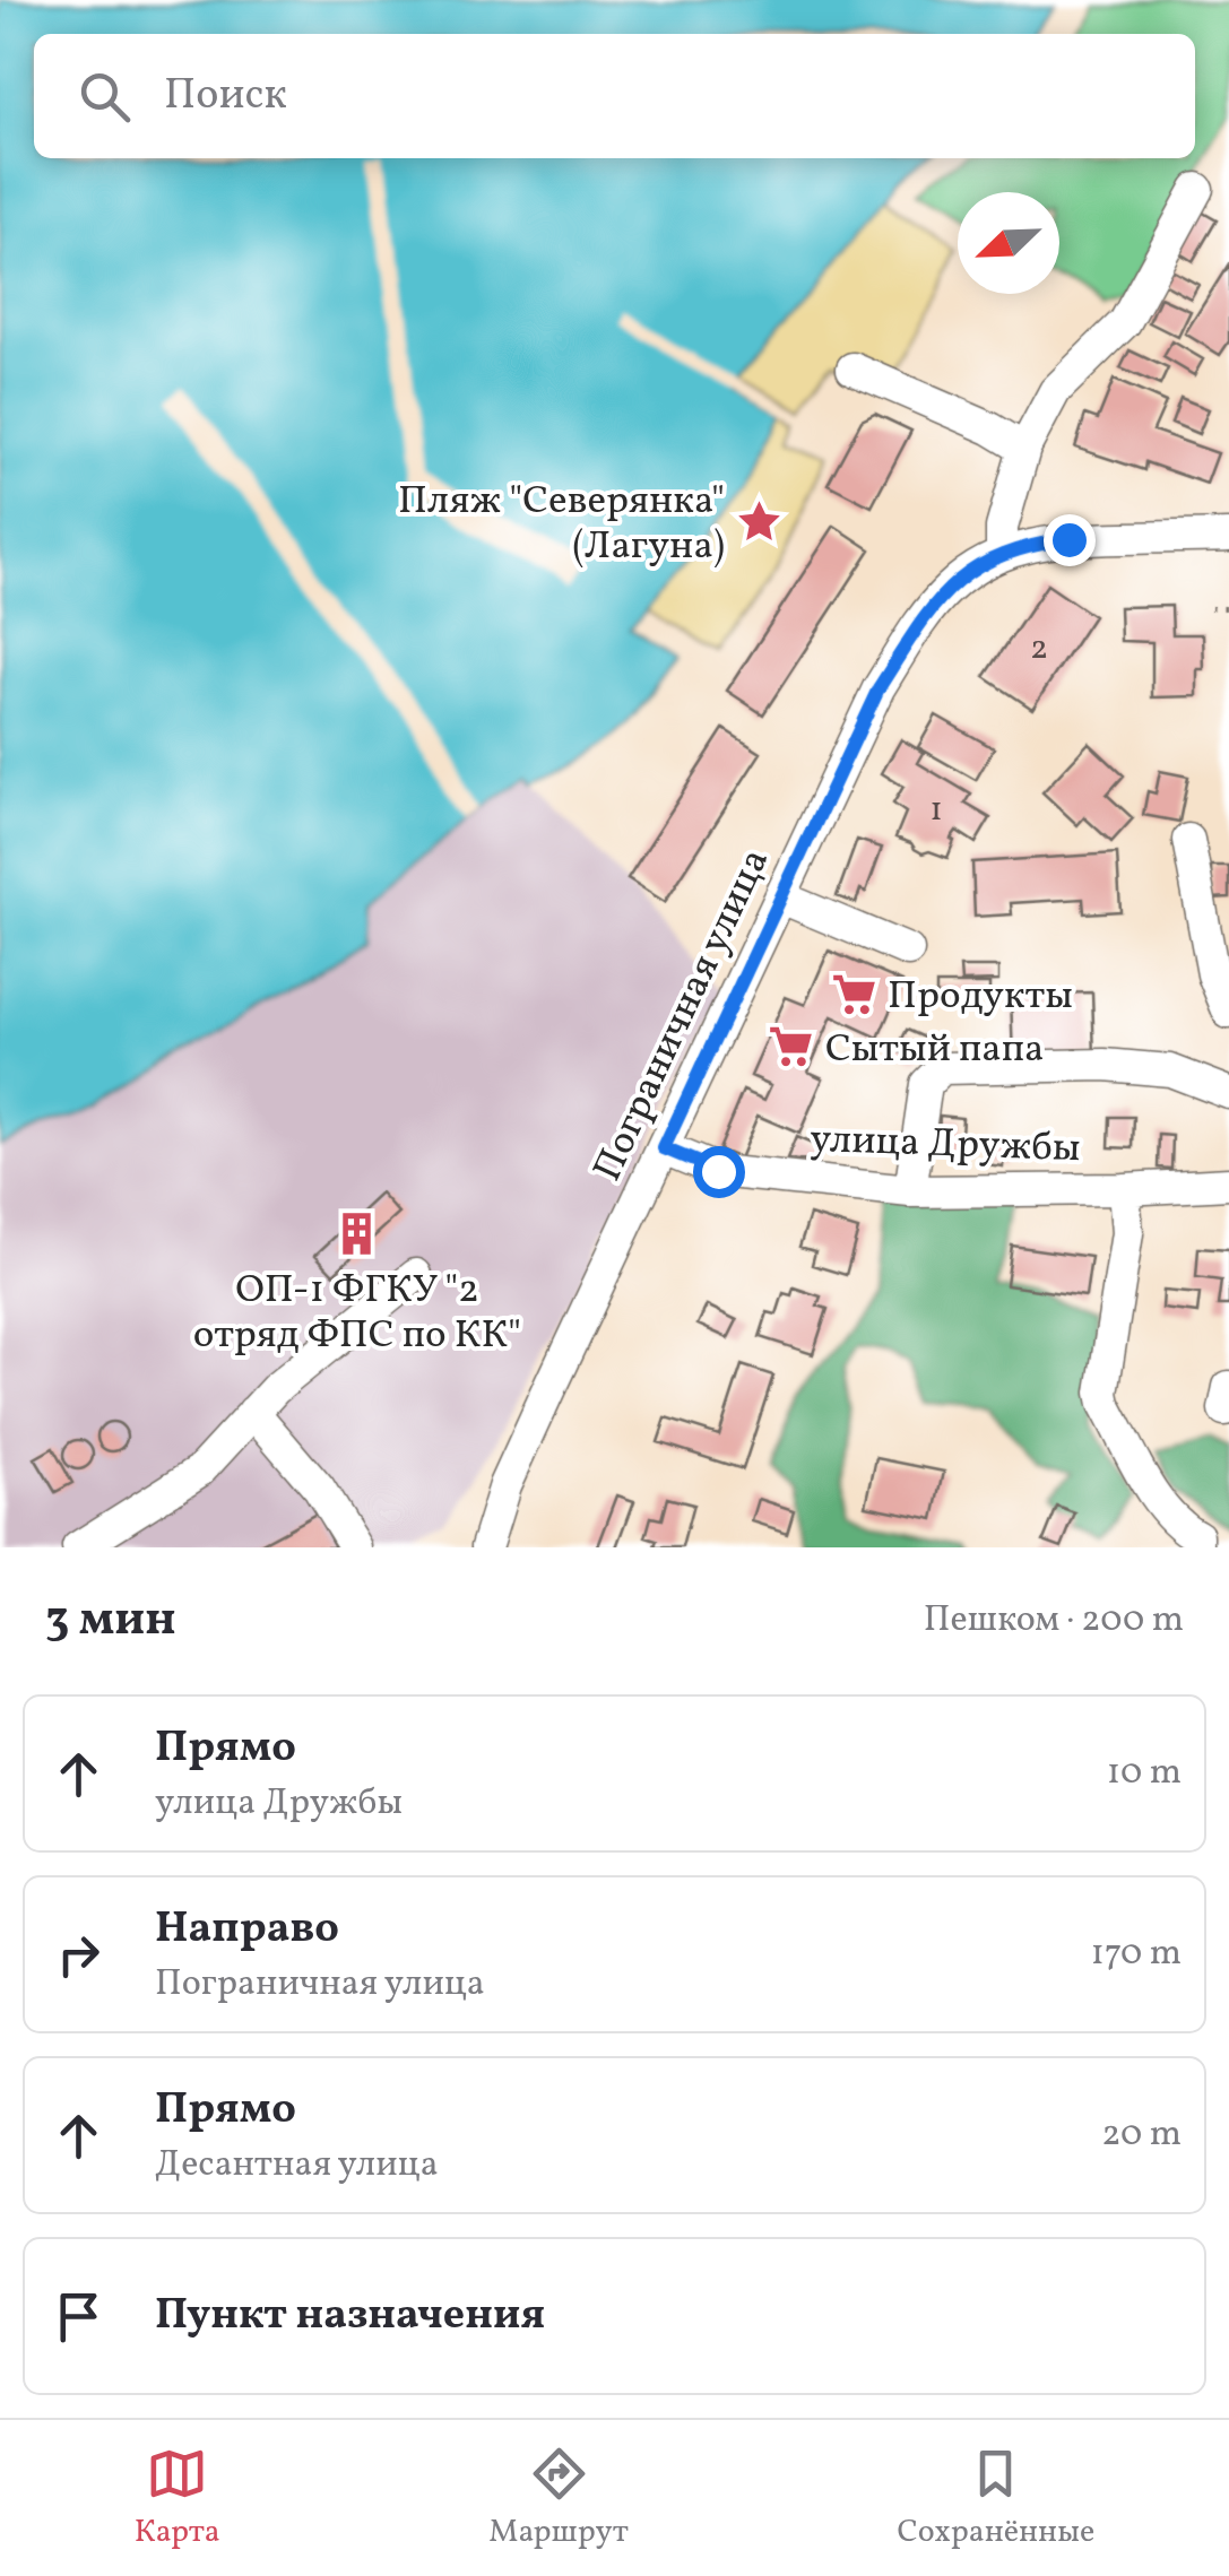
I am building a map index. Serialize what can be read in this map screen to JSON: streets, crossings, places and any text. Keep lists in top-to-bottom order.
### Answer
{
  "streets": {
    "street": ["Пограничная улица", "улица Дружбы"]
  },
  "crossings": [
    ["Пограничная улица", "улица Дружбы"]
  ],
  "places": {
    "place": ["Пляж \"Северянка\" (Лагуна)"],
    "supermarket": ["Продукты", "Сытый папа"],
    "building": ["ОП-1 ФГКУ \"2 отряд ФПС по КК\""]
  },
  "house_numbers": ["2", "1"],
  "north": "bottom left",
  "page": {
    "search": "Поиск",
    "heading": ["3 мин", "Пешком · 200 m"],
    "list": [
      ["Прямо", "улица Дружбы", "10 m"],
      ["Направо", "Пограничная улица", "170 m"],
      ["Прямо", "Десантная улица", "20 m"],
      "Пункт назначения"
    ],
    "nav": ["Карта", "Маршрут", "Сохранённые"]
  }
}
